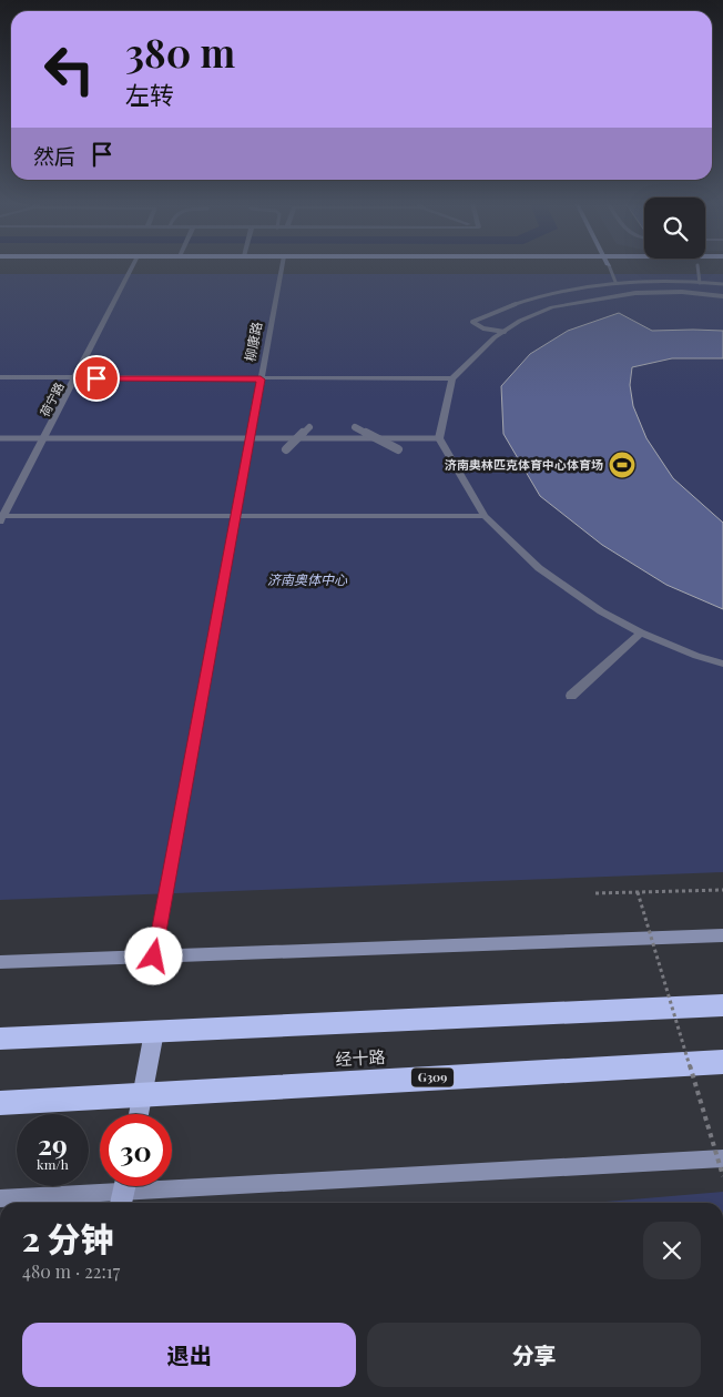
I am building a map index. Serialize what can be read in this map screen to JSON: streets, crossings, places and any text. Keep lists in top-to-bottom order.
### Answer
{
  "streets": {
    "highway": ["经十路", "G309"],
    "street": ["柳康路", "荷宁路"]
  },
  "parks": ["济南奥体中心"],
  "places": {
    "sports": ["济南奥林匹克体育中心体育场"]
  },
  "page": {
    "turn": ["380 m", "左转"],
    "then": "然后",
    "speed": "29 km/h",
    "limit": "30",
    "heading": ["2 分钟", "480 m · 22:17"],
    "buttons": ["退出", "分享"]
  }
}
